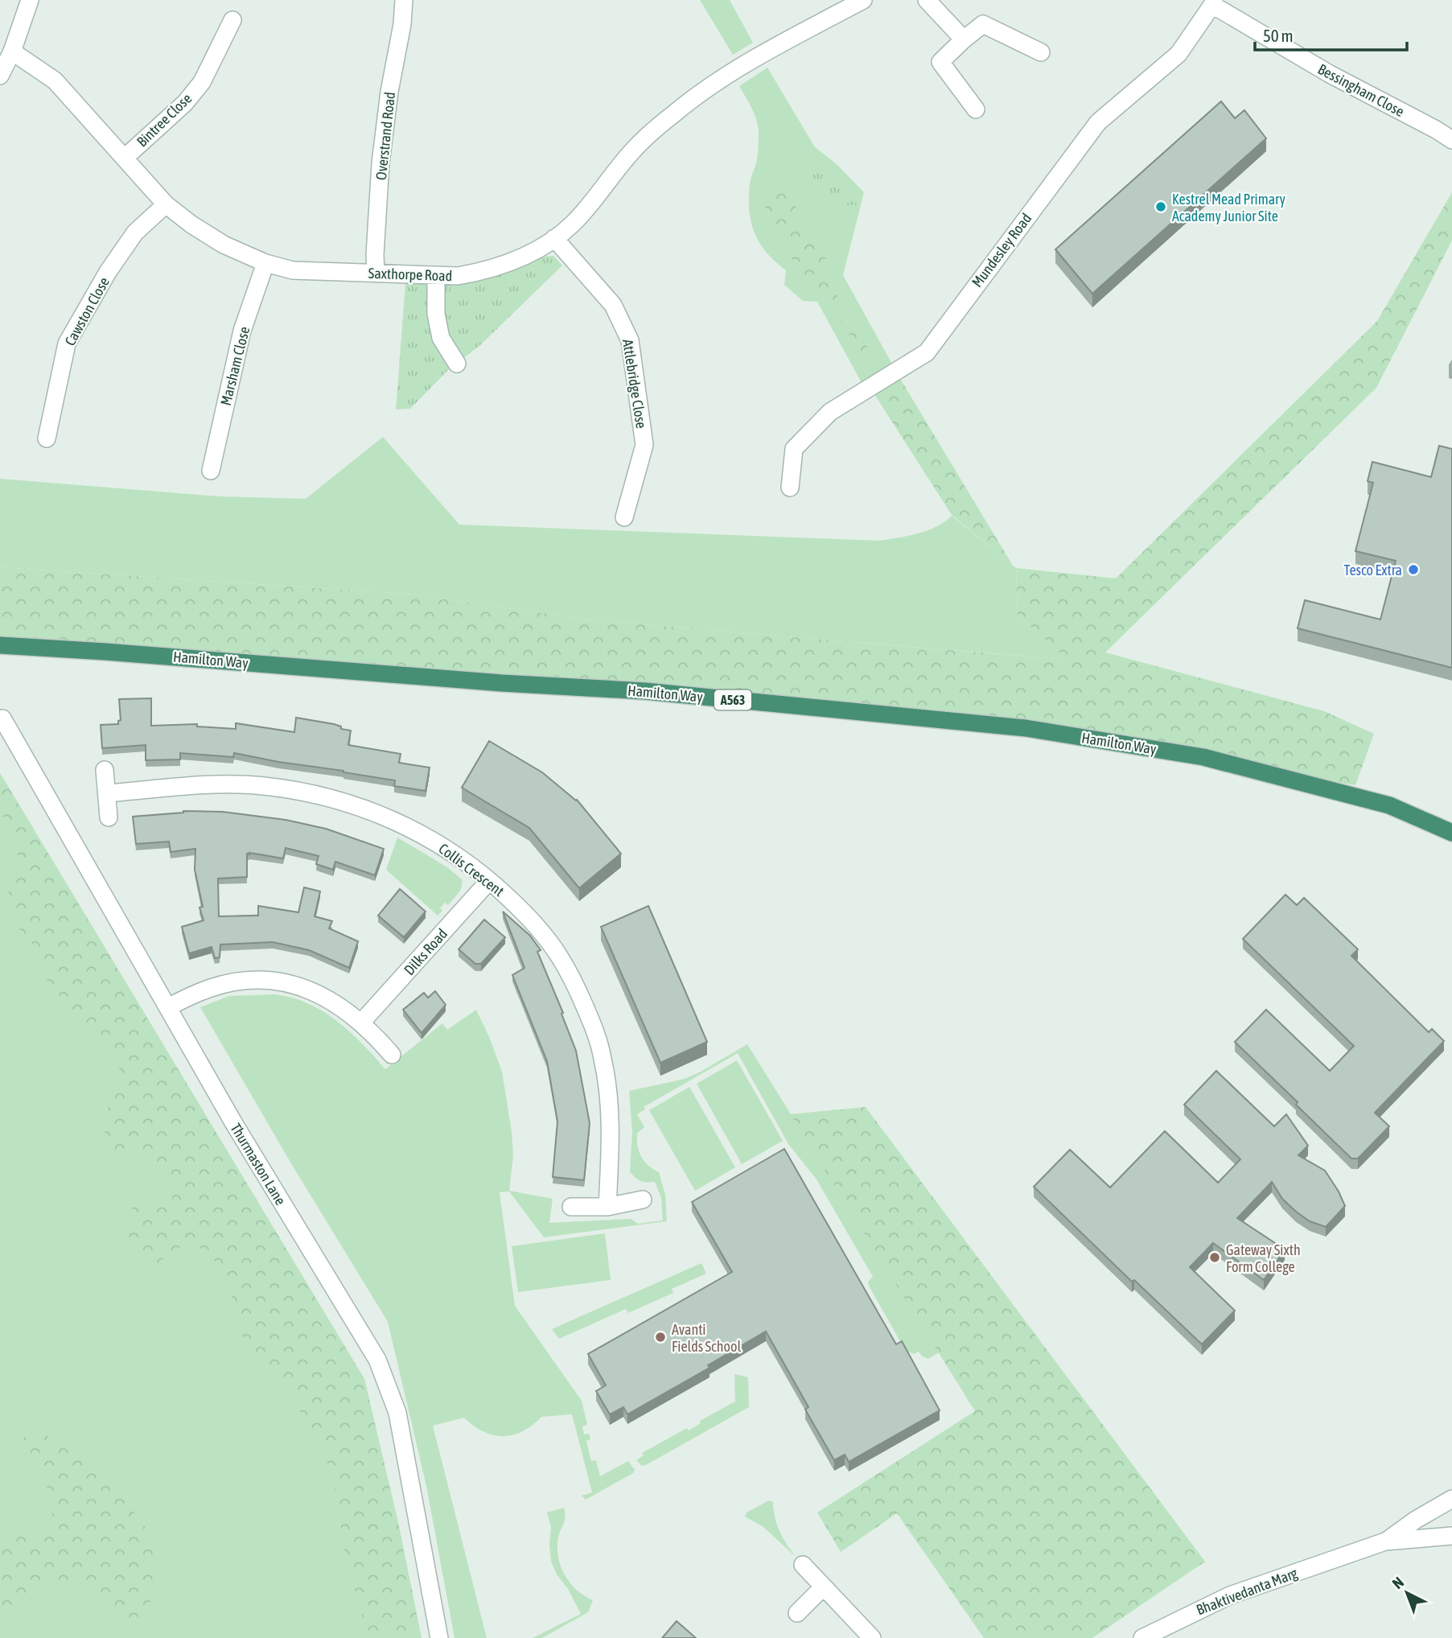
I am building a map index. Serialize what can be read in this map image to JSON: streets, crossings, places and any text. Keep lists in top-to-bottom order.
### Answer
{
  "streets": {
    "highway": ["Hamilton Way", "A563"],
    "street": [
      "Bessingham Close",
      "Bintree Close",
      "Overstrand Road",
      "Mundesley Road",
      "Saxthorpe Road",
      "Cawston Close",
      "Marsham Close",
      "Attlebridge Close",
      "Collis Crescent",
      "Dilks Road",
      "Thurmaston Lane",
      "Bhaktivedanta Marg"
    ]
  },
  "crossings": [
    ["Bessingham Close", "Mundesley Road"],
    ["Bintree Close", "Saxthorpe Road"],
    ["Overstrand Road", "Saxthorpe Road"],
    ["Saxthorpe Road", "Cawston Close"],
    ["Saxthorpe Road", "Marsham Close"],
    ["Saxthorpe Road", "Attlebridge Close"],
    ["Collis Crescent", "Dilks Road"]
  ],
  "places": [
    "Kestrel Mead Primary Academy Junior Site",
    "Tesco Extra",
    "Gateway Sixth Form College",
    "Avanti Fields School"
  ],
  "scale_bar": "50 m",
  "north": "top left"
}
